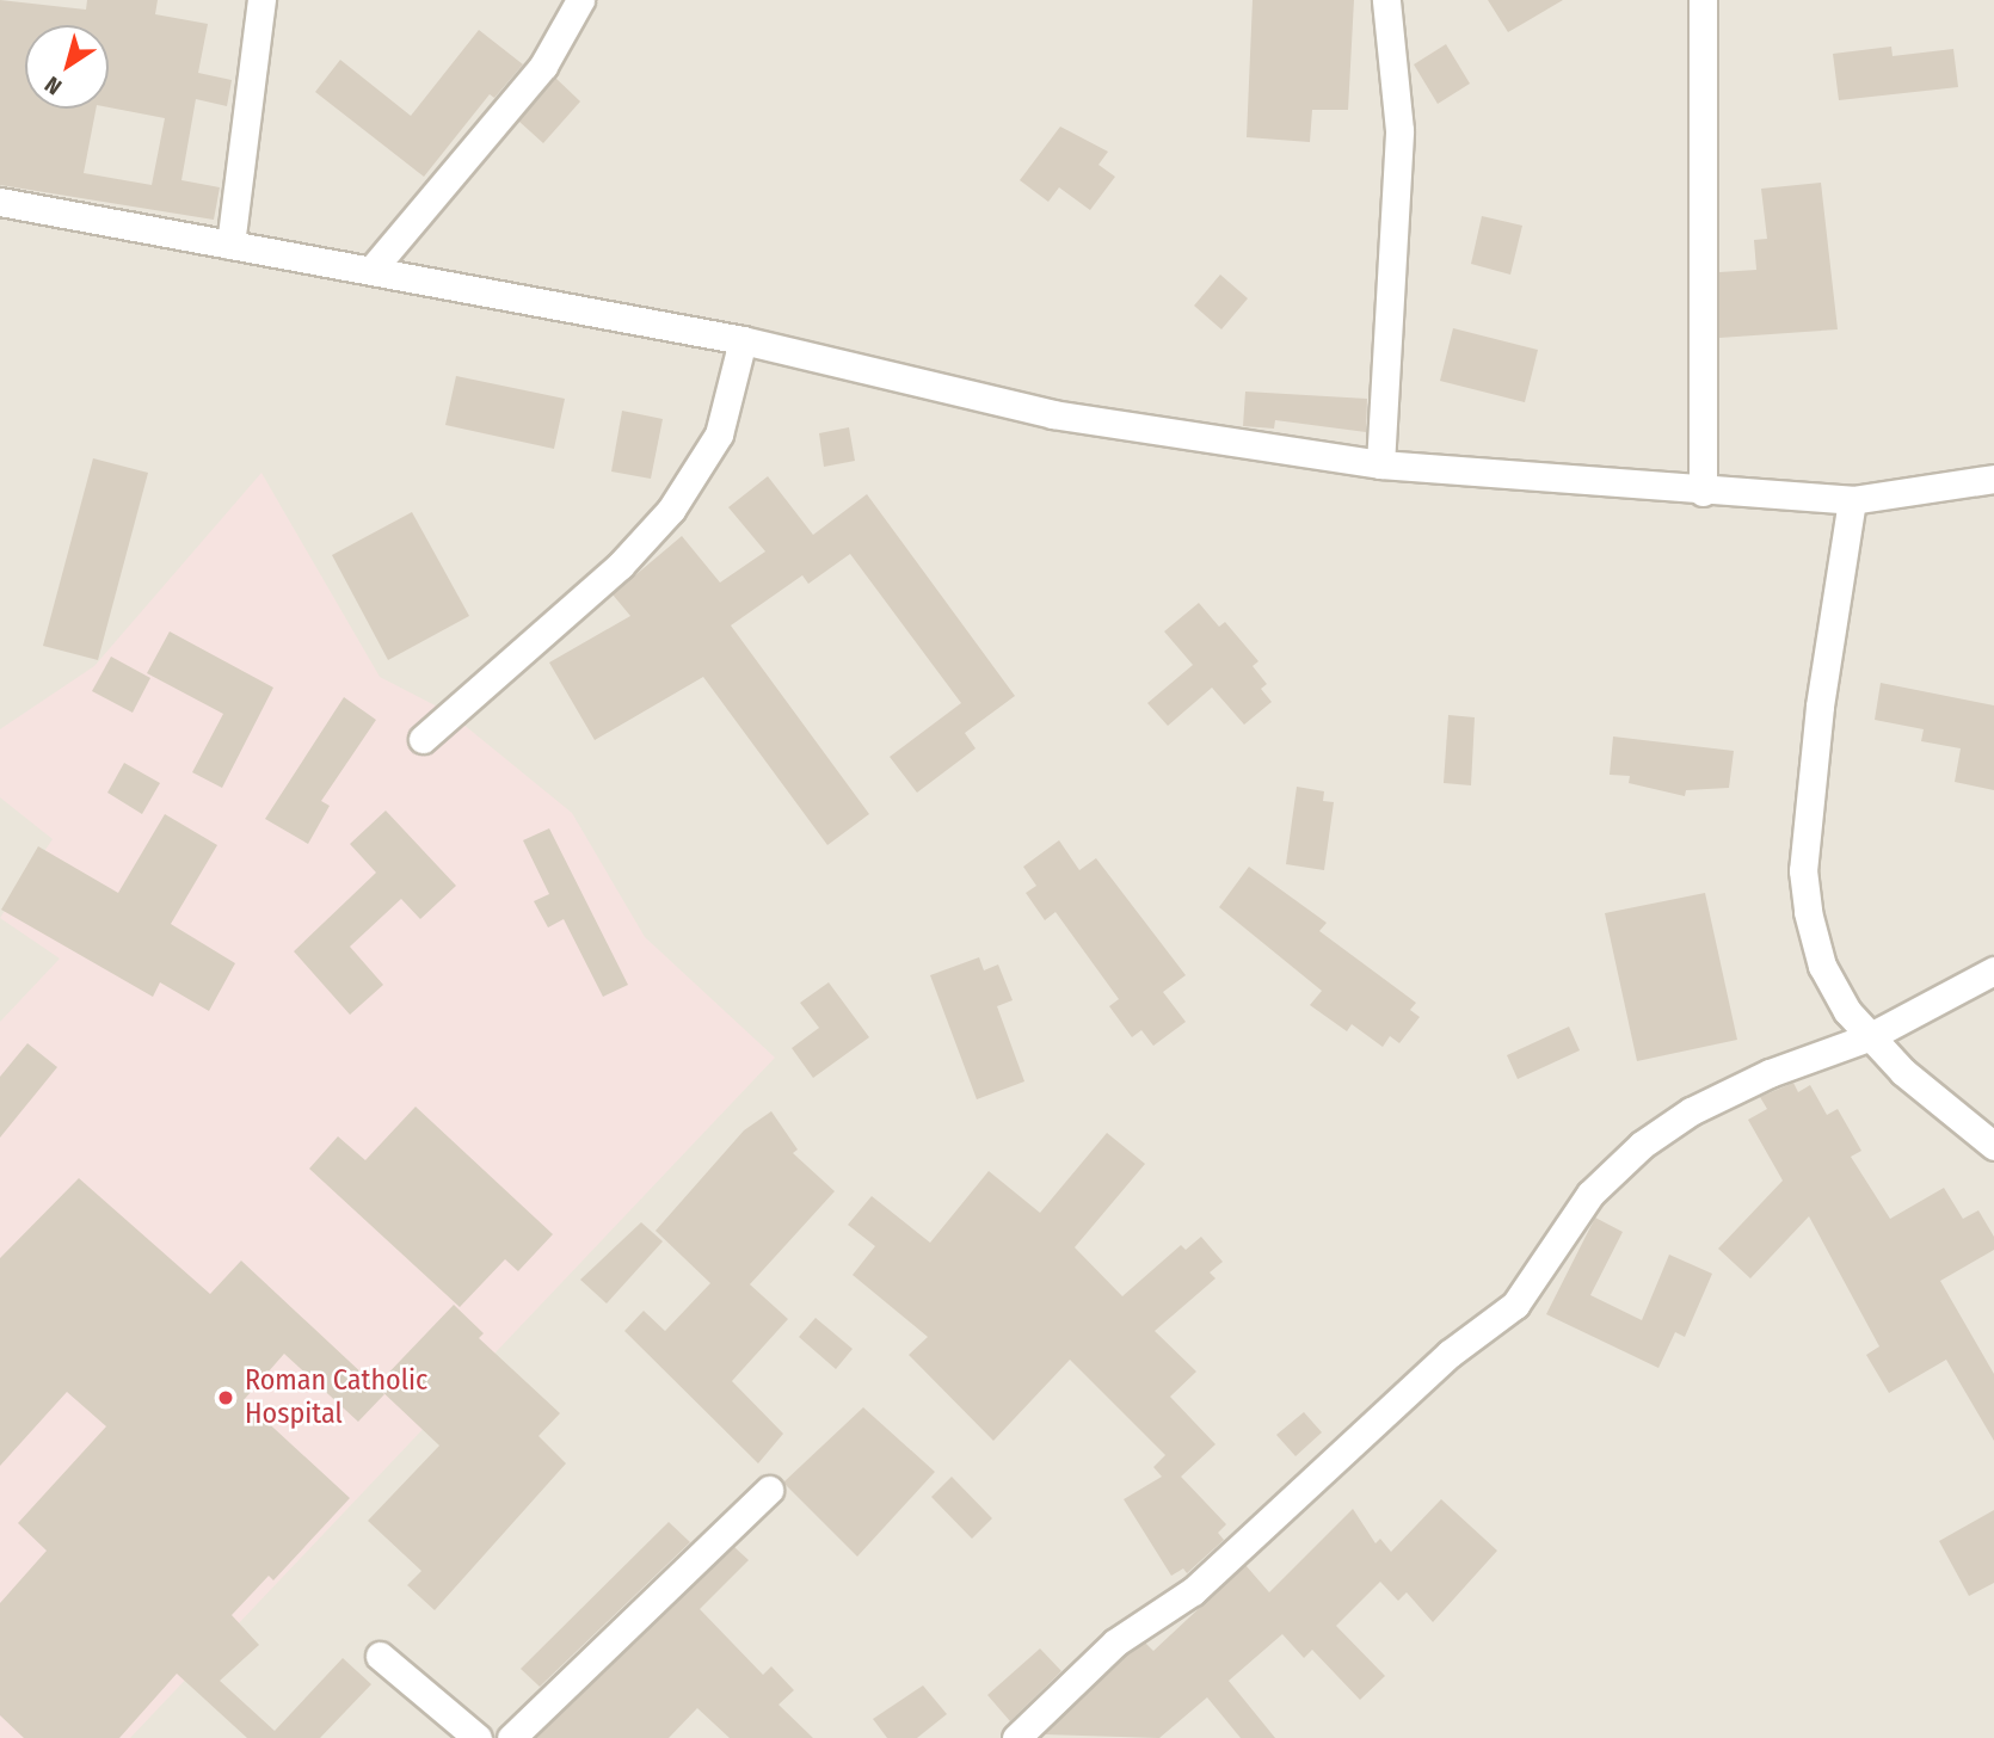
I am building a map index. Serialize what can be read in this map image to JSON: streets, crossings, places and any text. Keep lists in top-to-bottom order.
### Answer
{
  "places": ["Roman Catholic Hospital"],
  "north": "bottom left"
}
